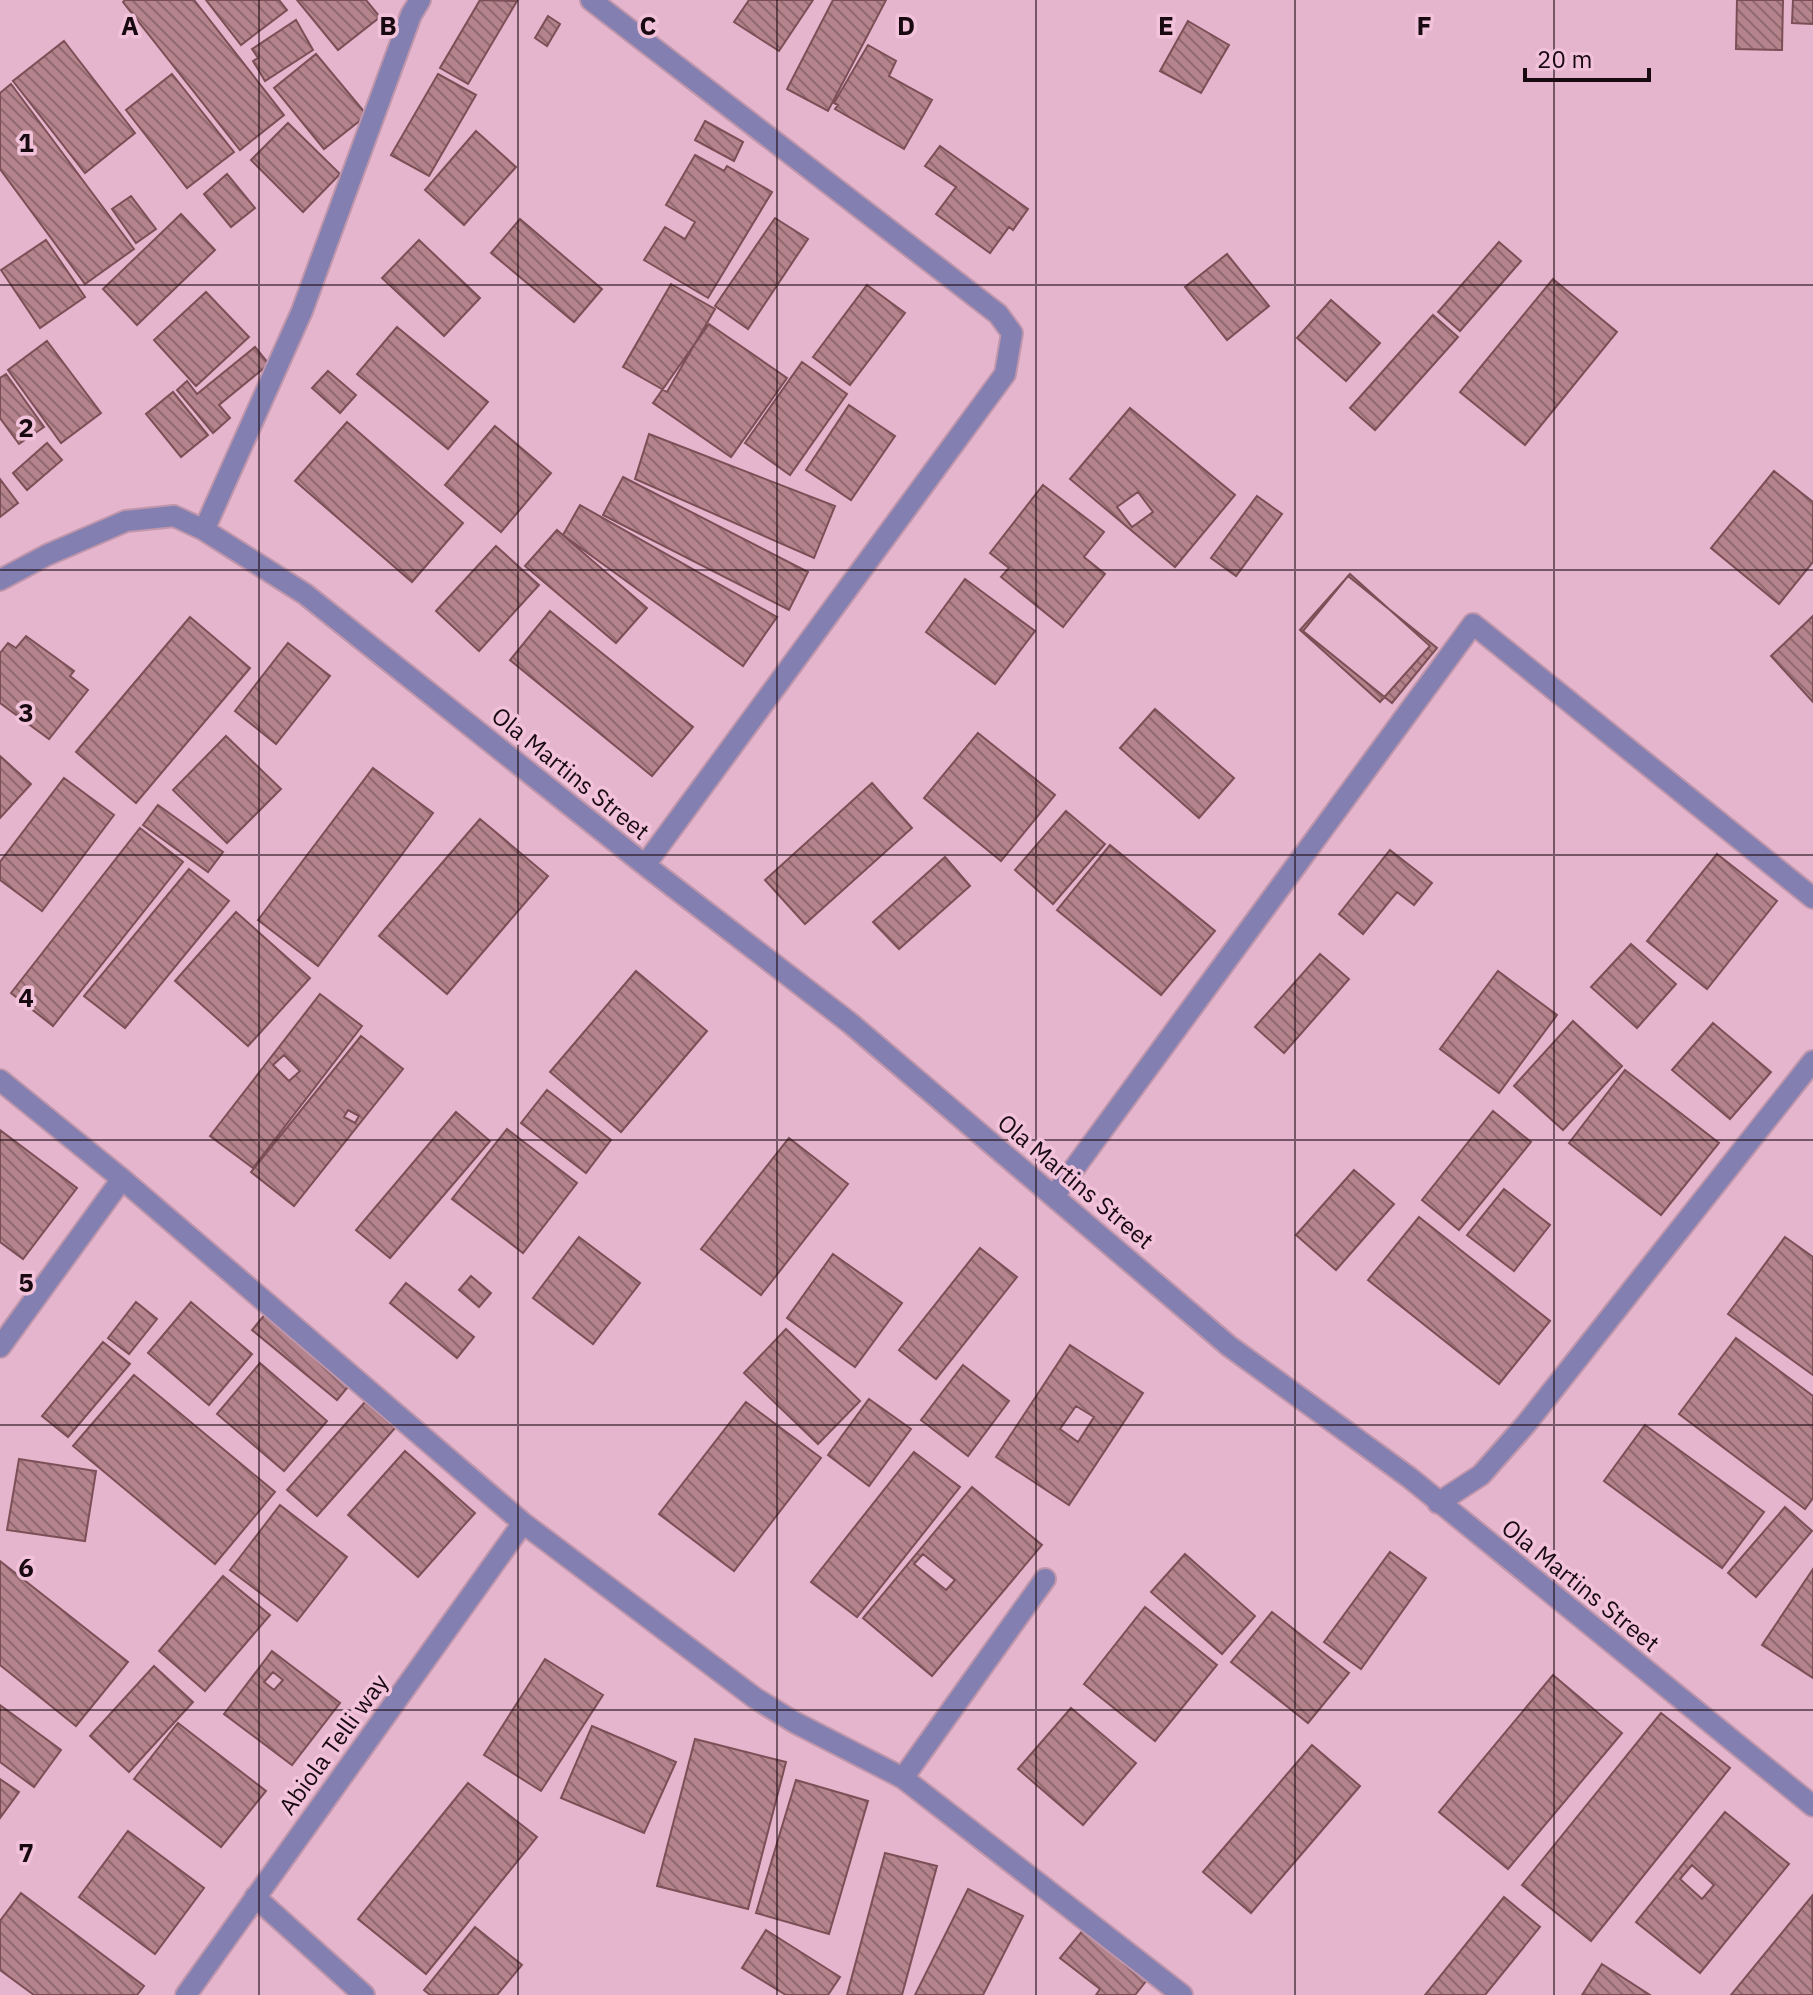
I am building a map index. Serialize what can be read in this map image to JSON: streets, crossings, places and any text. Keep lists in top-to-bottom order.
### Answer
{
  "streets": {
    "street": ["Ola Martins Street", "Abiola Telli way"]
  },
  "scale_bar": "20 m",
  "grid": {
    "columns": [
      "A",
      "B",
      "C",
      "D",
      "E",
      "F"
    ],
    "rows": [
      "1",
      "2",
      "3",
      "4",
      "5",
      "6",
      "7"
    ]
  }
}
